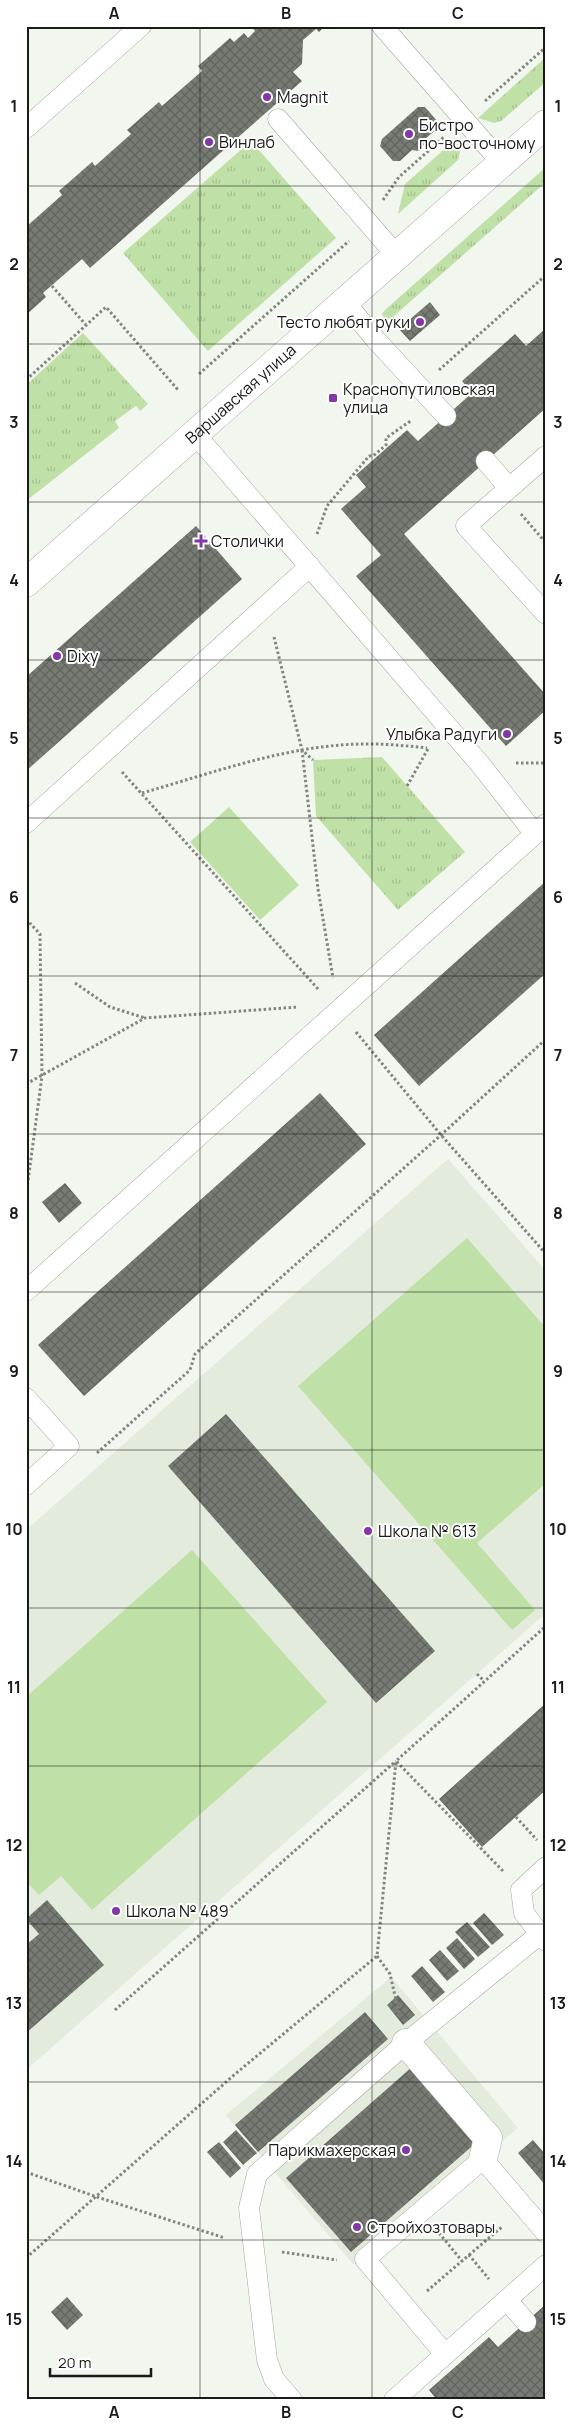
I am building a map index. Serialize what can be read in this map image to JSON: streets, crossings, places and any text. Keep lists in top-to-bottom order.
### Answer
{
  "streets": {
    "street": ["Варшавская улица"]
  },
  "places": {
    "other": [
      "Magnit",
      "Бистро по-восточному",
      "Винлаб",
      "Тесто любят руки",
      "Dixy",
      "Улыбка Радуги",
      "Школа № 613",
      "Школа № 489",
      "Парикмахерская",
      "Стройхозтовары"
    ],
    "transit": ["Краснопутиловская улица"],
    "health": ["Столички"]
  },
  "scale_bar": "20 m",
  "grid": {
    "columns": ["A", "B", "C"],
    "rows": [
      "1",
      "2",
      "3",
      "4",
      "5",
      "6",
      "7",
      "8",
      "9",
      "10",
      "11",
      "12",
      "13",
      "14",
      "15"
    ]
  }
}
